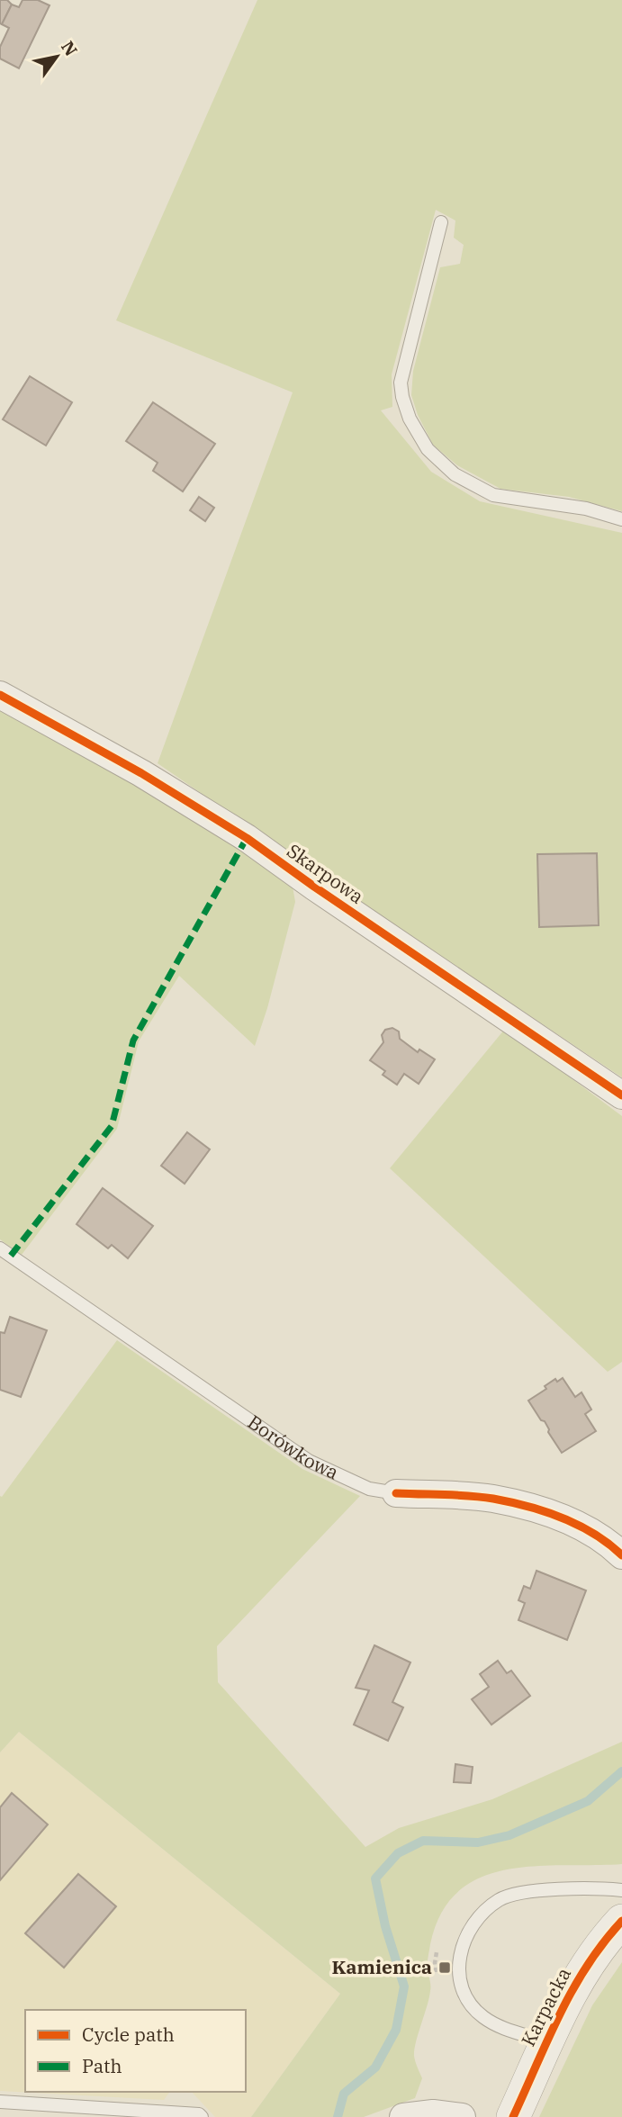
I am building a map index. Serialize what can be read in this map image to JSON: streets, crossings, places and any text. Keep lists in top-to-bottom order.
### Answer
{
  "streets": {
    "street": ["Skarpowa", "Borówkowa", "Karpacka"]
  },
  "places": {
    "transit": ["Kamienica"]
  },
  "legend": ["Cycle path", "Path"],
  "north": "top right"
}
